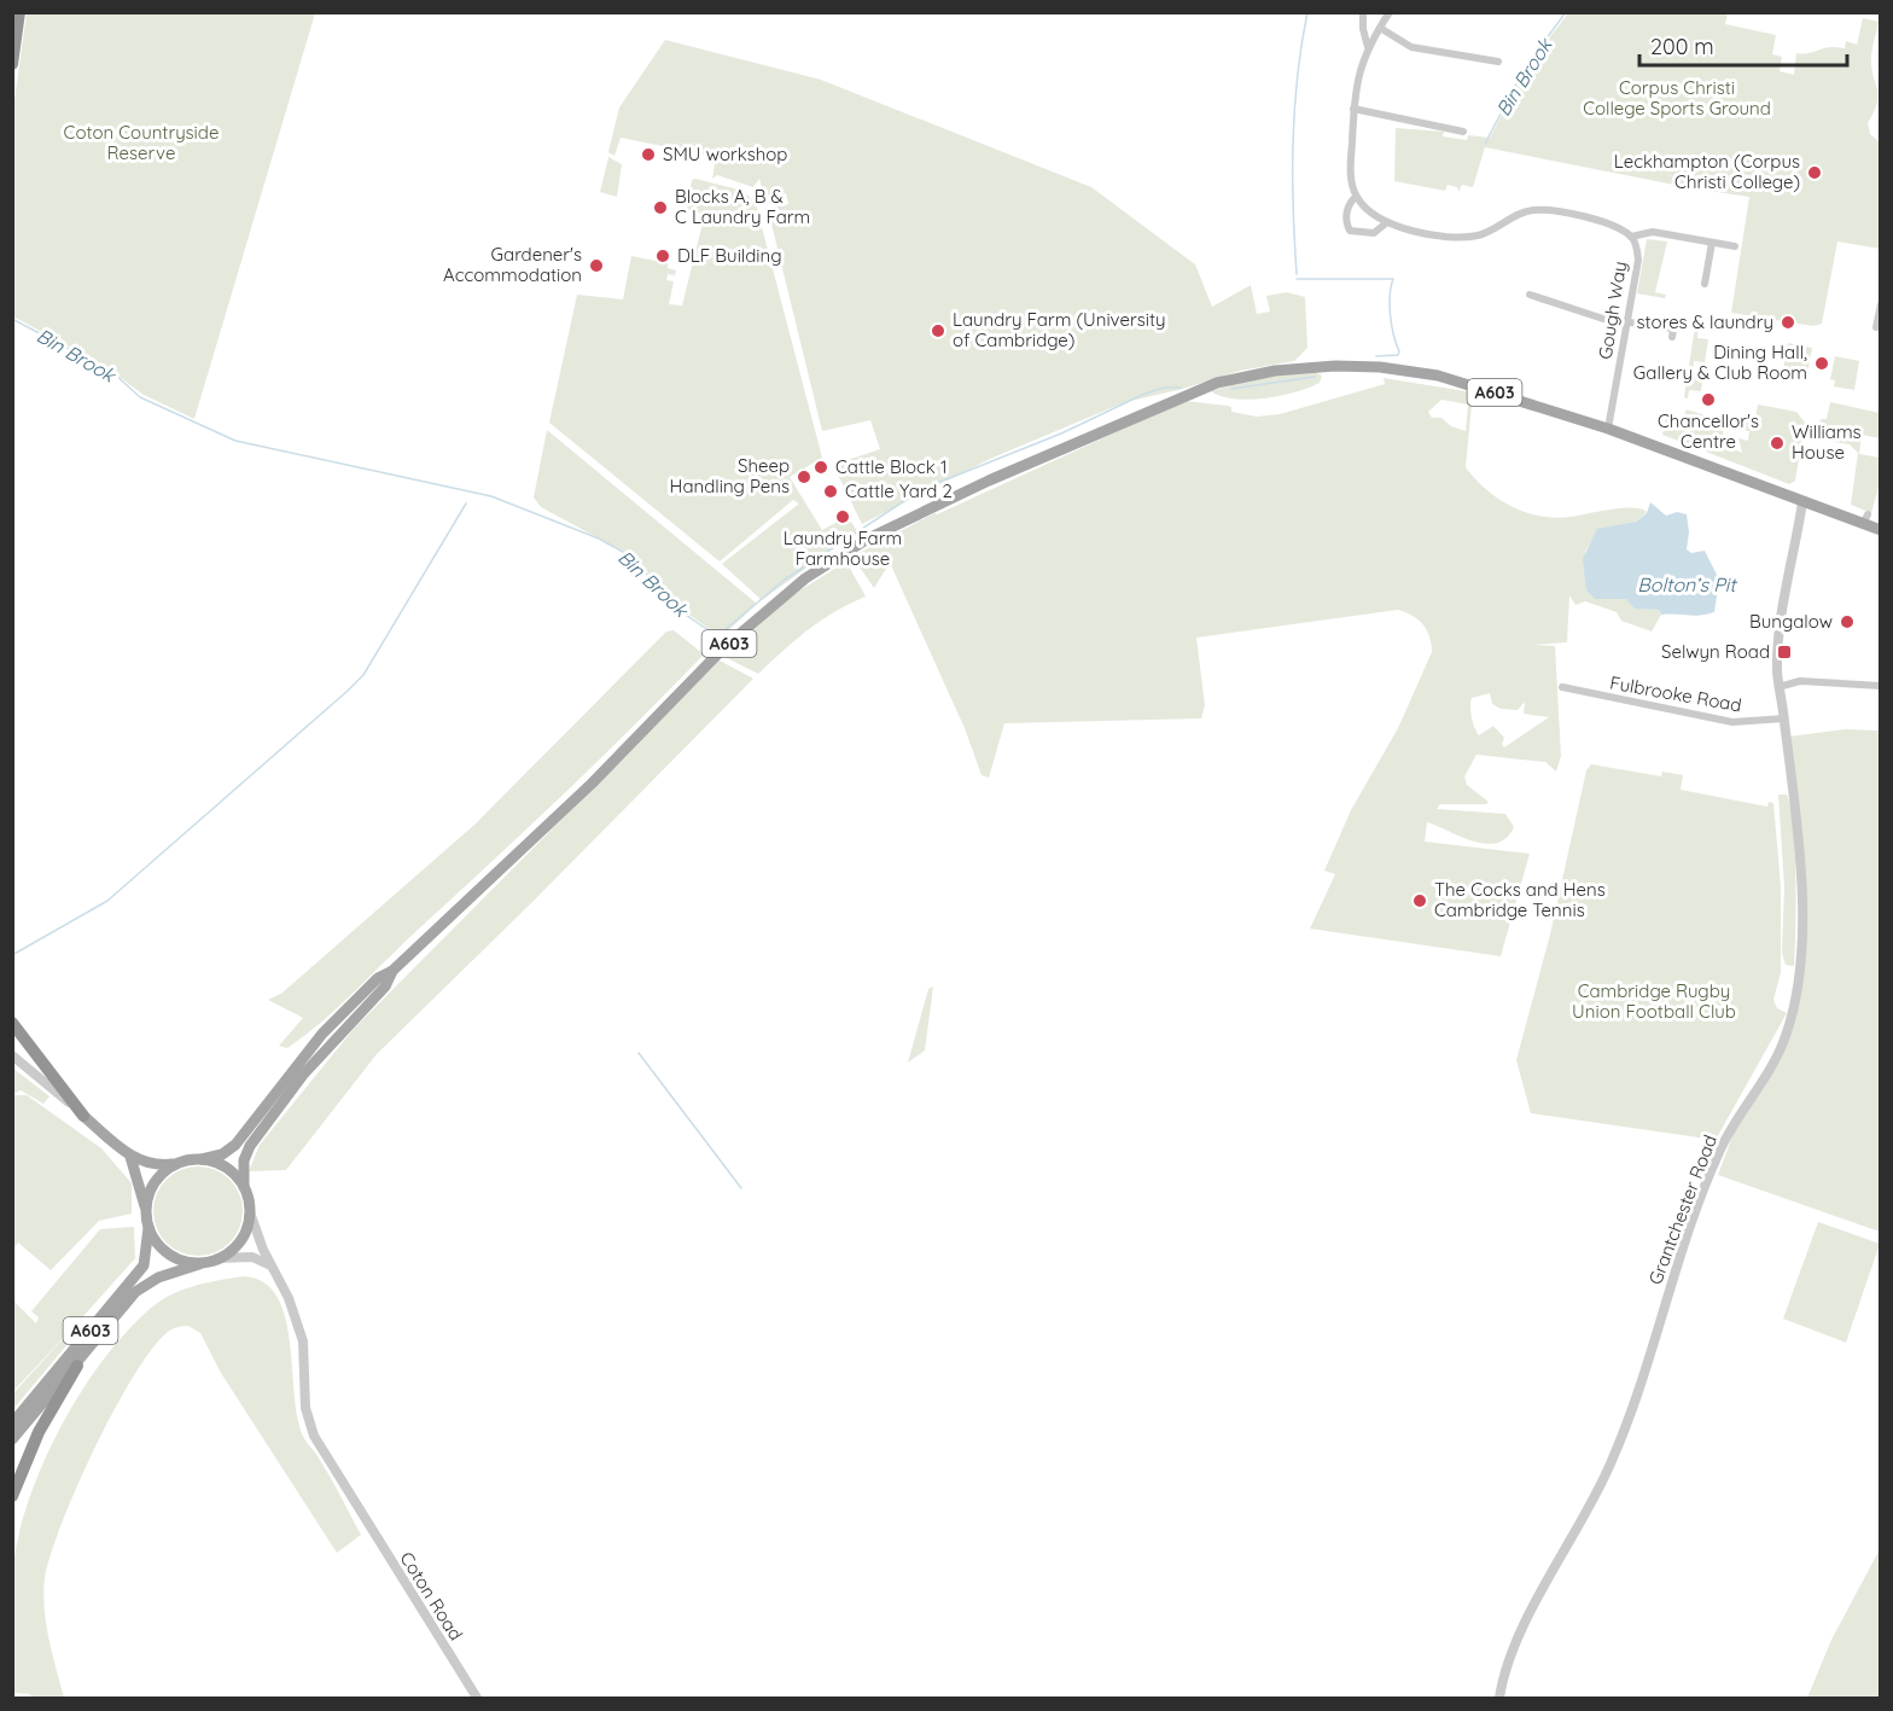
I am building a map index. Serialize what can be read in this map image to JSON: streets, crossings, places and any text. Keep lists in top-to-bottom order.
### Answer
{
  "streets": {
    "main road": ["A603"],
    "street": [
      "Gough Way",
      "Fulbrooke Road",
      "Grantchester Road",
      "Coton Road"
    ]
  },
  "crossings": [
    ["Gough Way", "A603"],
    ["A603", "Grantchester Road"],
    ["A603", "Coton Road"],
    ["Fulbrooke Road", "Grantchester Road"]
  ],
  "water": ["Bin Brook", "Bolton’s Pit"],
  "parks": ["Corpus Christi College Sports Ground", "Coton Countryside Reserve", "Cambridge Rugby Union Football Club"],
  "places": {
    "other": [
      "SMU workshop",
      "Leckhampton (Corpus Christi College)",
      "Blocks A, B & C Laundry Farm",
      "DLF Building",
      "Gardener's Accommodation",
      "stores & laundry",
      "Laundry Farm (University of Cambridge)",
      "Dining Hall, Gallery & Club Room",
      "Chancellor's Centre",
      "Williams House",
      "Cattle Block 1",
      "Sheep Handling Pens",
      "Cattle Yard 2",
      "Laundry Farm Farmhouse",
      "Bungalow",
      "The Cocks and Hens Cambridge Tennis"
    ],
    "transit": ["Selwyn Road"]
  },
  "scale_bar": "200 m"
}
